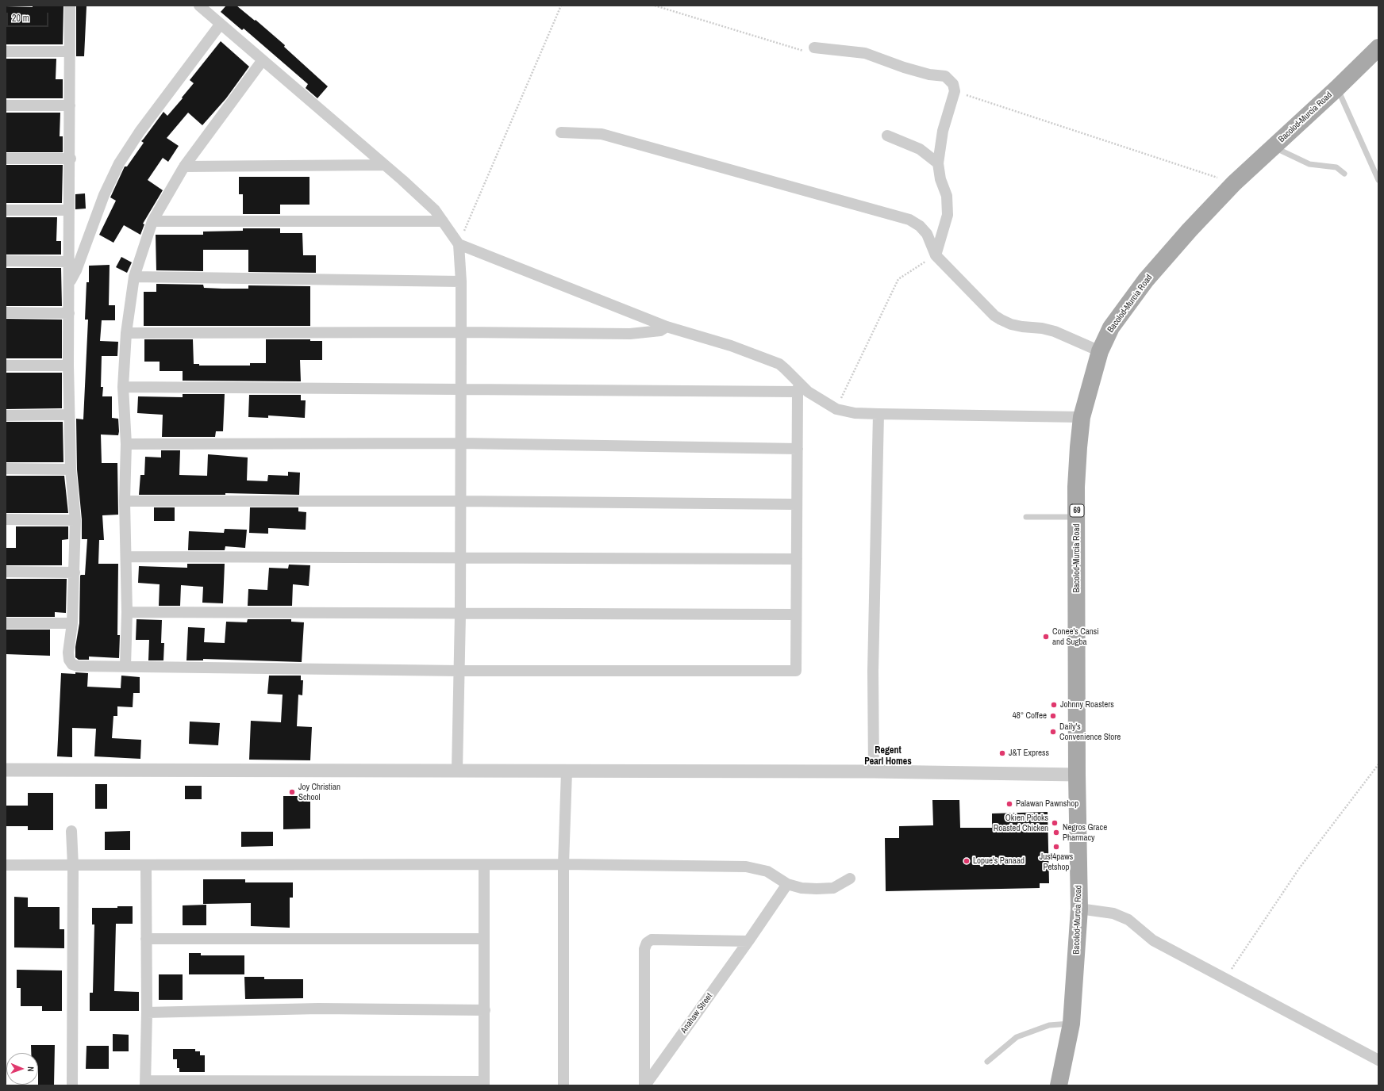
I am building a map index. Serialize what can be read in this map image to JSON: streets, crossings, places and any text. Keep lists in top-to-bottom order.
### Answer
{
  "streets": {
    "main road": ["Bacolod-Murcia Road", "69"],
    "street": ["Anahaw Street"]
  },
  "districts": ["Regent Pearl Homes"],
  "places": [
    "Conee's Cansi and Sugba",
    "Johnny Roasters",
    "48° Coffee",
    "Daily's Convenience Store",
    "J&T Express",
    "Joy Christian School",
    "Palawan Pawnshop",
    "Okien Pidoks Roasted Chicken",
    "Negros Grace Pharmacy",
    "Just4paws Petshop",
    "Lopue's Panaad"
  ],
  "scale_bar": "20 m",
  "north": "right"
}
